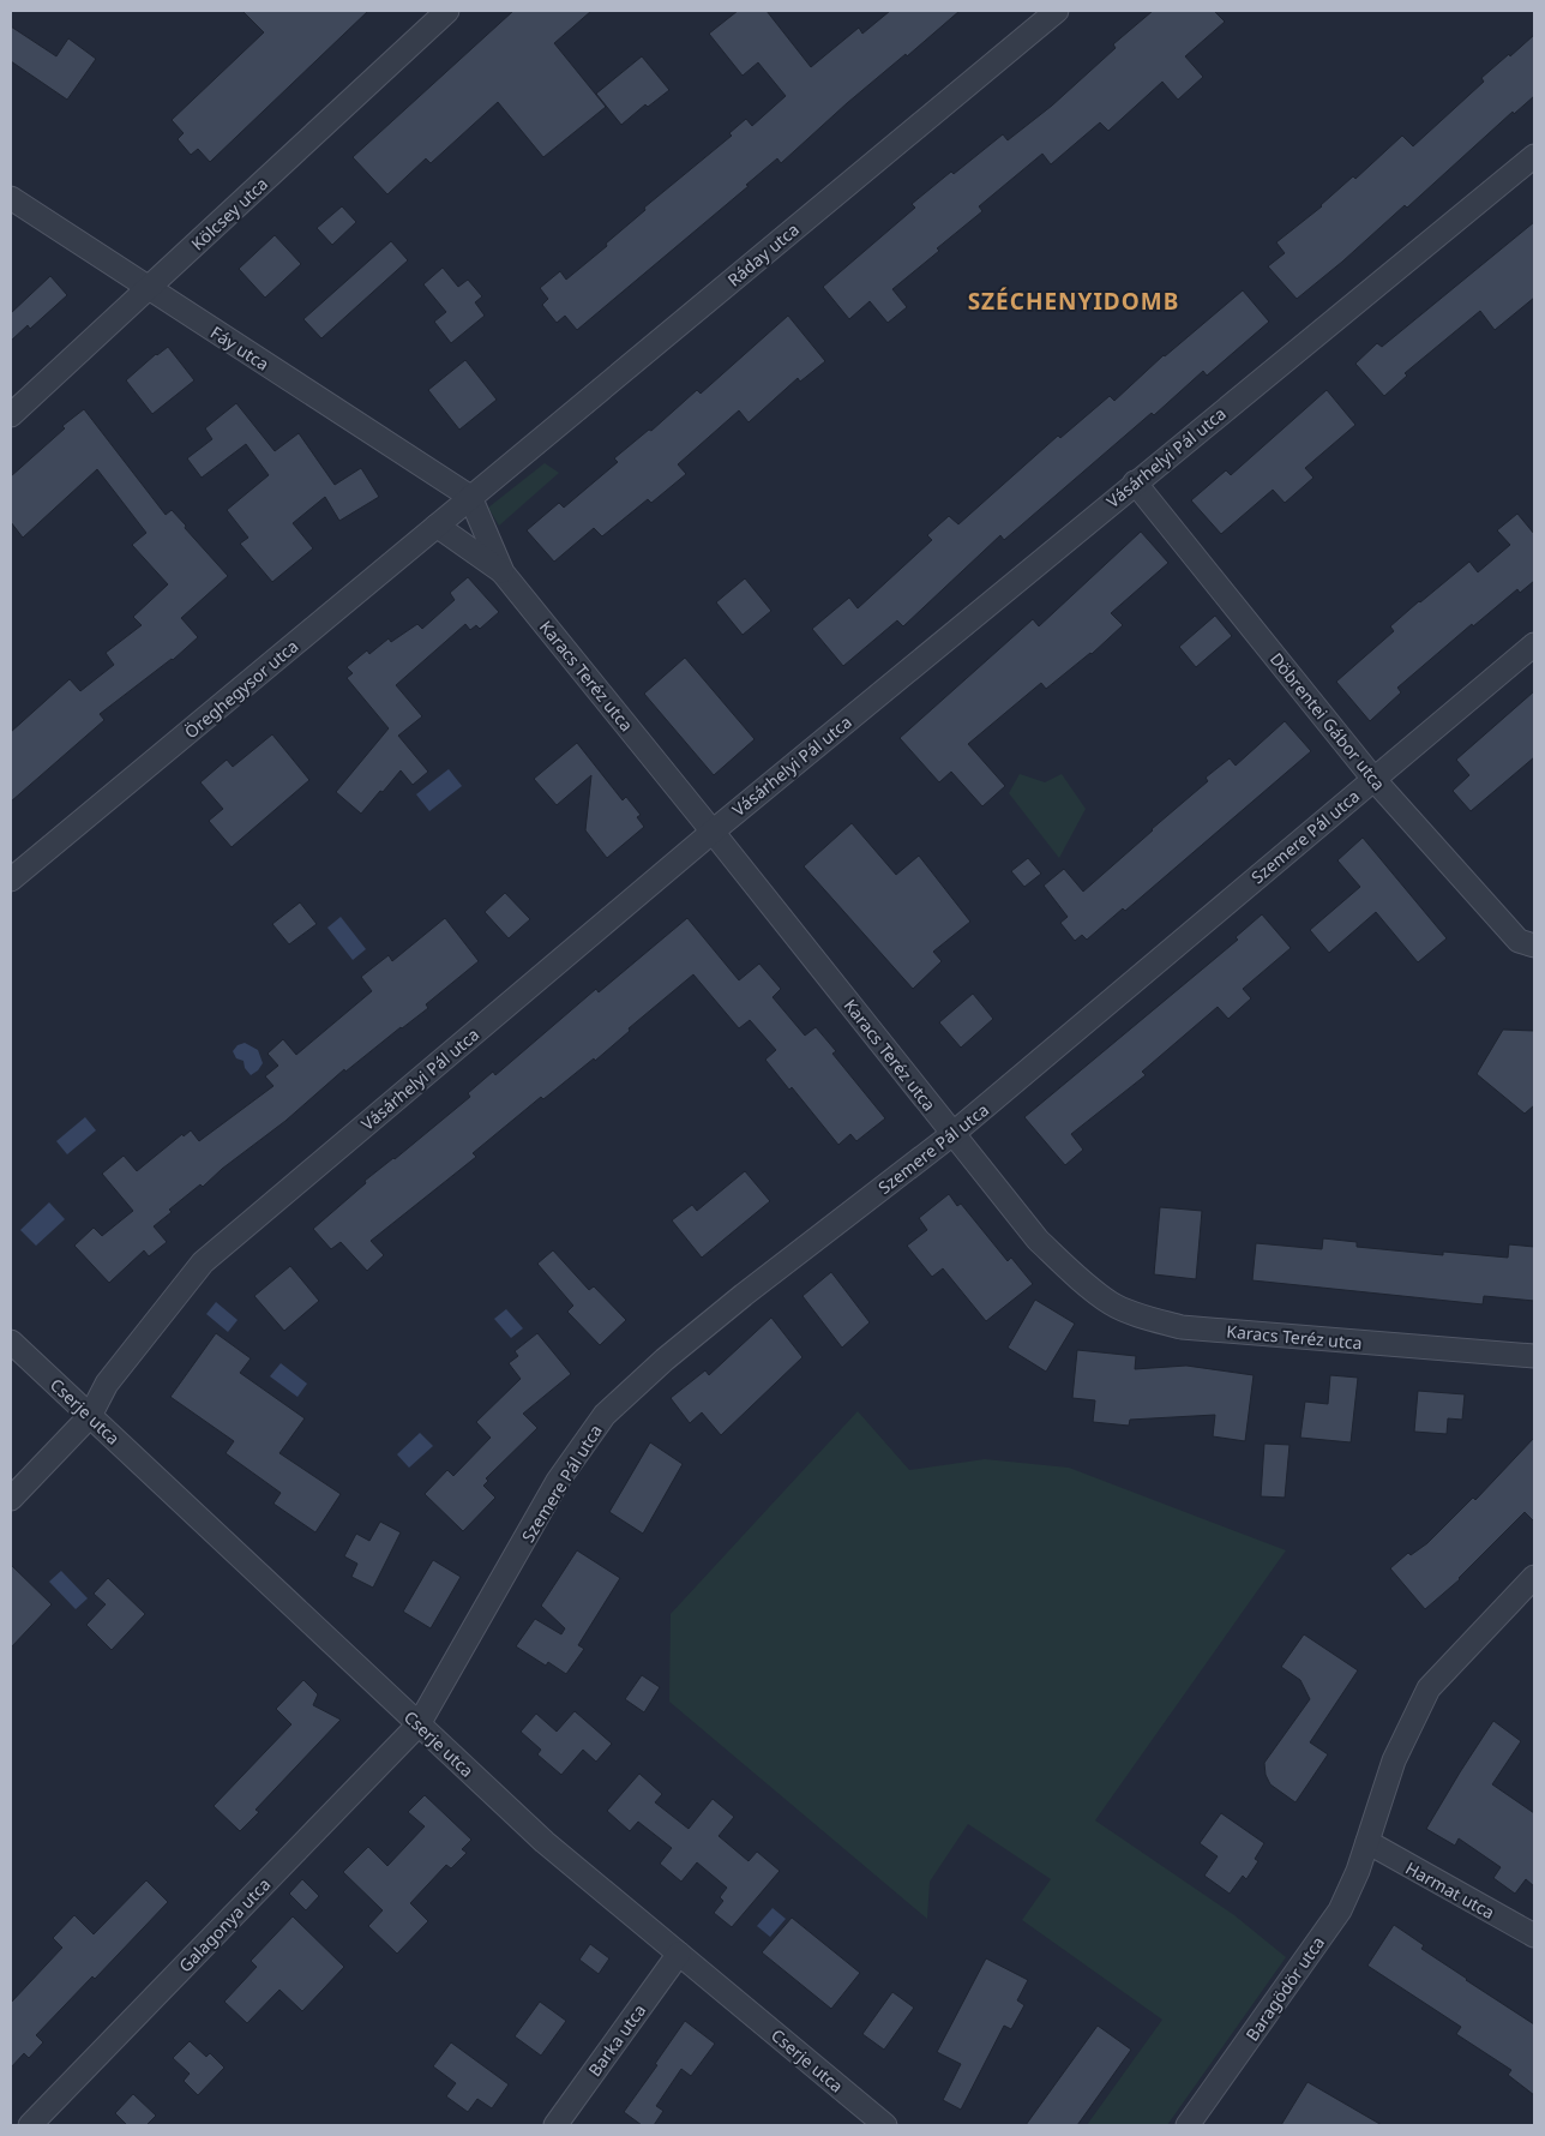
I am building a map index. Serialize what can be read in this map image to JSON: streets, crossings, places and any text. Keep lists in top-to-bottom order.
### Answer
{
  "streets": {
    "street": [
      "Kölcsey utca",
      "Ráday utca",
      "Fáy utca",
      "Vásárhelyi Pál utca",
      "Karacs Teréz utca",
      "Öreghegysor utca",
      "Döbrentei Gábor utca",
      "Szemere Pál utca",
      "Cserje utca",
      "Harmat utca",
      "Galagonya utca",
      "Baragödör utca",
      "Barka utca"
    ]
  },
  "crossings": [
    ["Kölcsey utca", "Fáy utca"],
    ["Ráday utca", "Fáy utca"],
    ["Ráday utca", "Karacs Teréz utca"],
    ["Ráday utca", "Öreghegysor utca"],
    ["Fáy utca", "Karacs Teréz utca"],
    ["Fáy utca", "Öreghegysor utca"],
    ["Vásárhelyi Pál utca", "Karacs Teréz utca"],
    ["Vásárhelyi Pál utca", "Döbrentei Gábor utca"],
    ["Vásárhelyi Pál utca", "Cserje utca"],
    ["Karacs Teréz utca", "Öreghegysor utca"],
    ["Karacs Teréz utca", "Szemere Pál utca"],
    ["Döbrentei Gábor utca", "Szemere Pál utca"],
    ["Szemere Pál utca", "Cserje utca"],
    ["Szemere Pál utca", "Galagonya utca"],
    ["Cserje utca", "Galagonya utca"],
    ["Cserje utca", "Barka utca"],
    ["Harmat utca", "Baragödör utca"]
  ],
  "districts": ["SZÉCHENYIDOMB"]
}
